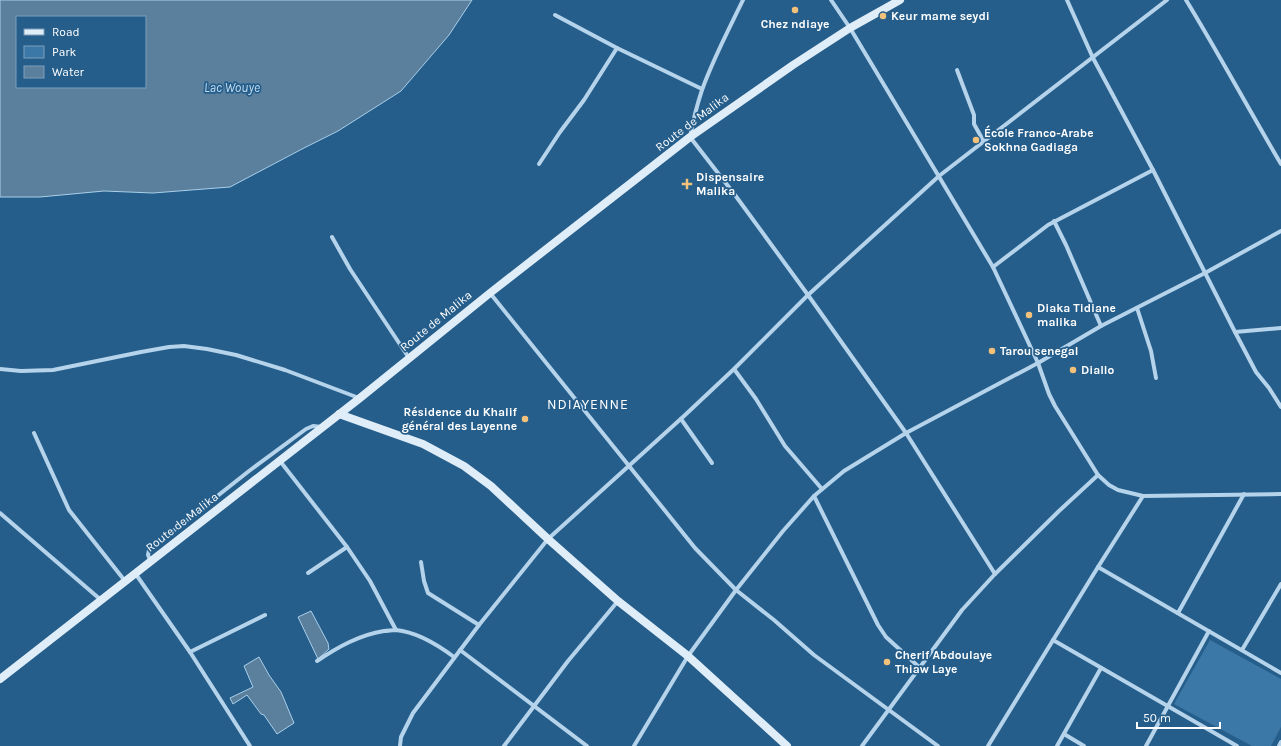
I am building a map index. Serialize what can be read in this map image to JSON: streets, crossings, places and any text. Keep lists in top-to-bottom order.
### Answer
{
  "streets": {
    "main road": ["Route de Malika"]
  },
  "districts": ["NDIAYENNE"],
  "water": ["Lac Wouye"],
  "places": {
    "other": [
      "Chez ndiaye",
      "Keur mame seydi",
      "École Franco-Arabe Sokhna Gadiaga",
      "Diaka Tidiane malika",
      "Tarou senegal",
      "Diallo",
      "Résidence du Khalif général des Layenne",
      "Cherif Abdoulaye Thiaw Laye"
    ],
    "health": ["Dispensaire Malika"]
  },
  "legend": ["Road", "Park", "Water"],
  "scale_bar": "50 m"
}
